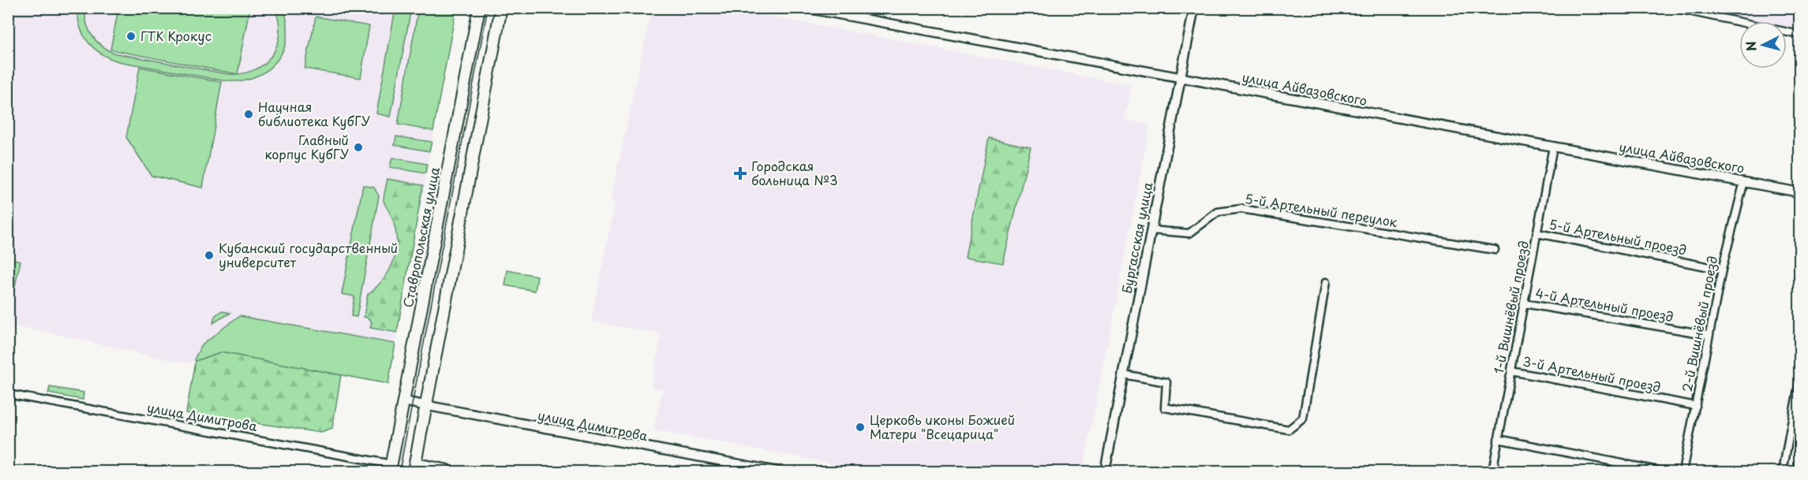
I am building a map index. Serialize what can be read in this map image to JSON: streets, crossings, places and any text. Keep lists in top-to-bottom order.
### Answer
{
  "streets": {
    "main road": ["Ставропольская улица"],
    "street": [
      "улица Айвазовского",
      "5-й Артельный переулок",
      "5-й Артельный проезд",
      "Бургасская улица",
      "4-й Артельный проезд",
      "1-й Вишнёвый проезд",
      "2-й Вишнёвый проезд",
      "3-й Артельный проезд",
      "улица Димитрова"
    ]
  },
  "crossings": [
    ["улица Айвазовского", "Бургасская улица"],
    ["улица Айвазовского", "1-й Вишнёвый проезд"],
    ["улица Айвазовского", "2-й Вишнёвый проезд"],
    ["5-й Артельный переулок", "Бургасская улица"],
    ["Ставропольская улица", "улица Димитрова"],
    ["5-й Артельный проезд", "1-й Вишнёвый проезд"],
    ["5-й Артельный проезд", "2-й Вишнёвый проезд"],
    ["4-й Артельный проезд", "1-й Вишнёвый проезд"],
    ["4-й Артельный проезд", "2-й Вишнёвый проезд"],
    ["1-й Вишнёвый проезд", "3-й Артельный проезд"],
    ["2-й Вишнёвый проезд", "3-й Артельный проезд"]
  ],
  "places": {
    "other": [
      "ГТК Крокус",
      "Научная библиотека КубГУ",
      "Главный корпус КубГУ",
      "Кубанский государственный университет",
      "Церковь иконы Божией Матери \"Всецарица\""
    ],
    "health": ["Городская больница №3"]
  },
  "north": "left"
}
